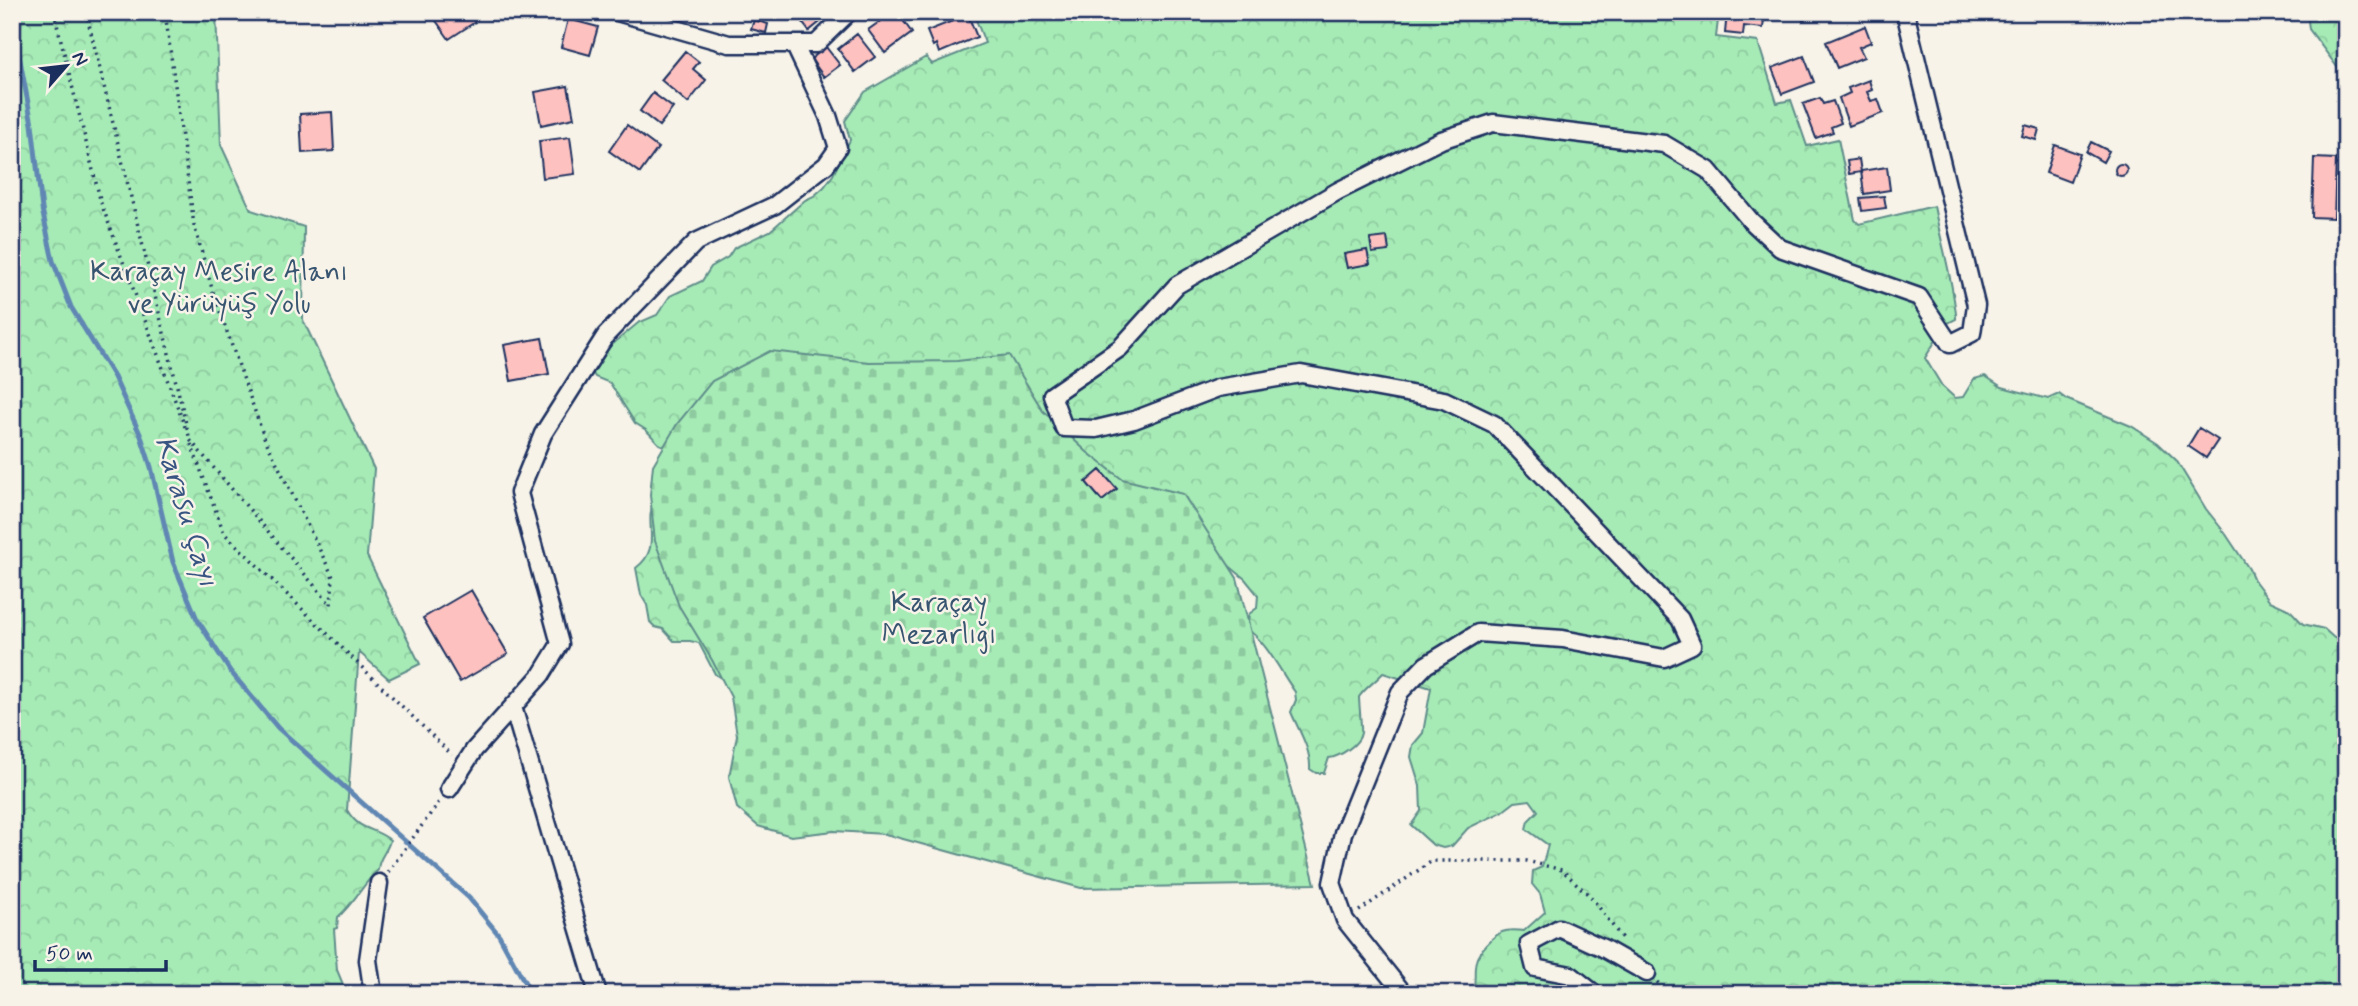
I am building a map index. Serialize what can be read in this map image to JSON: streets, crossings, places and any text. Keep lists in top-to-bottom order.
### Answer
{
  "water": ["Karasu Çayı"],
  "parks": ["Karaçay Mesire Alanı ve Yürüyüş Yolu", "Karaçay Mezarlığı"],
  "scale_bar": "50 m",
  "north": "top right"
}
